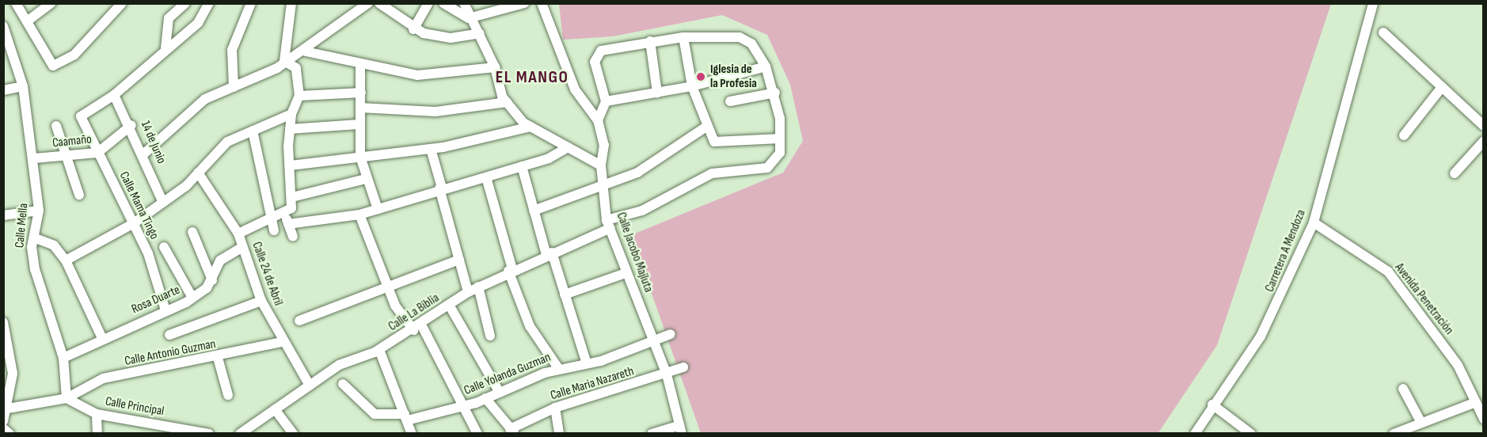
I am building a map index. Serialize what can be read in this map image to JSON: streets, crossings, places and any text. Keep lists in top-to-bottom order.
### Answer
{
  "streets": {
    "street": [
      "Caamaño",
      "14 de Junio",
      "Calle Mama Tingo",
      "Calle Mella",
      "Carretera A Mendoza",
      "Calle Jacobo Majluta",
      "Calle 24 de Abril",
      "Avenida Penetración",
      "Rosa Duarte",
      "Calle La Biblia",
      "Calle Antonio Guzman",
      "Calle Yolanda Guzman",
      "Calle Maria Nazareth",
      "Calle Principal"
    ]
  },
  "crossings": [
    ["Caamaño", "14 de Junio"],
    ["Caamaño", "Calle Mama Tingo"],
    ["Caamaño", "Calle Mella"],
    ["14 de Junio", "Calle Mama Tingo"],
    ["Calle Mama Tingo", "Rosa Duarte"],
    ["Calle Mella", "Rosa Duarte"],
    ["Calle Mella", "Calle Antonio Guzman"],
    ["Calle Mella", "Calle Principal"],
    ["Carretera A Mendoza", "Avenida Penetración"],
    ["Calle Jacobo Majluta", "Calle La Biblia"],
    ["Calle Jacobo Majluta", "Calle Yolanda Guzman"],
    ["Calle Jacobo Majluta", "Calle Maria Nazareth"],
    ["Calle 24 de Abril", "Rosa Duarte"],
    ["Calle 24 de Abril", "Calle La Biblia"],
    ["Calle 24 de Abril", "Calle Antonio Guzman"],
    ["Calle Antonio Guzman", "Calle Principal"]
  ],
  "districts": ["EL MANGO"],
  "places": ["Iglesia de la Profesia"]
}
